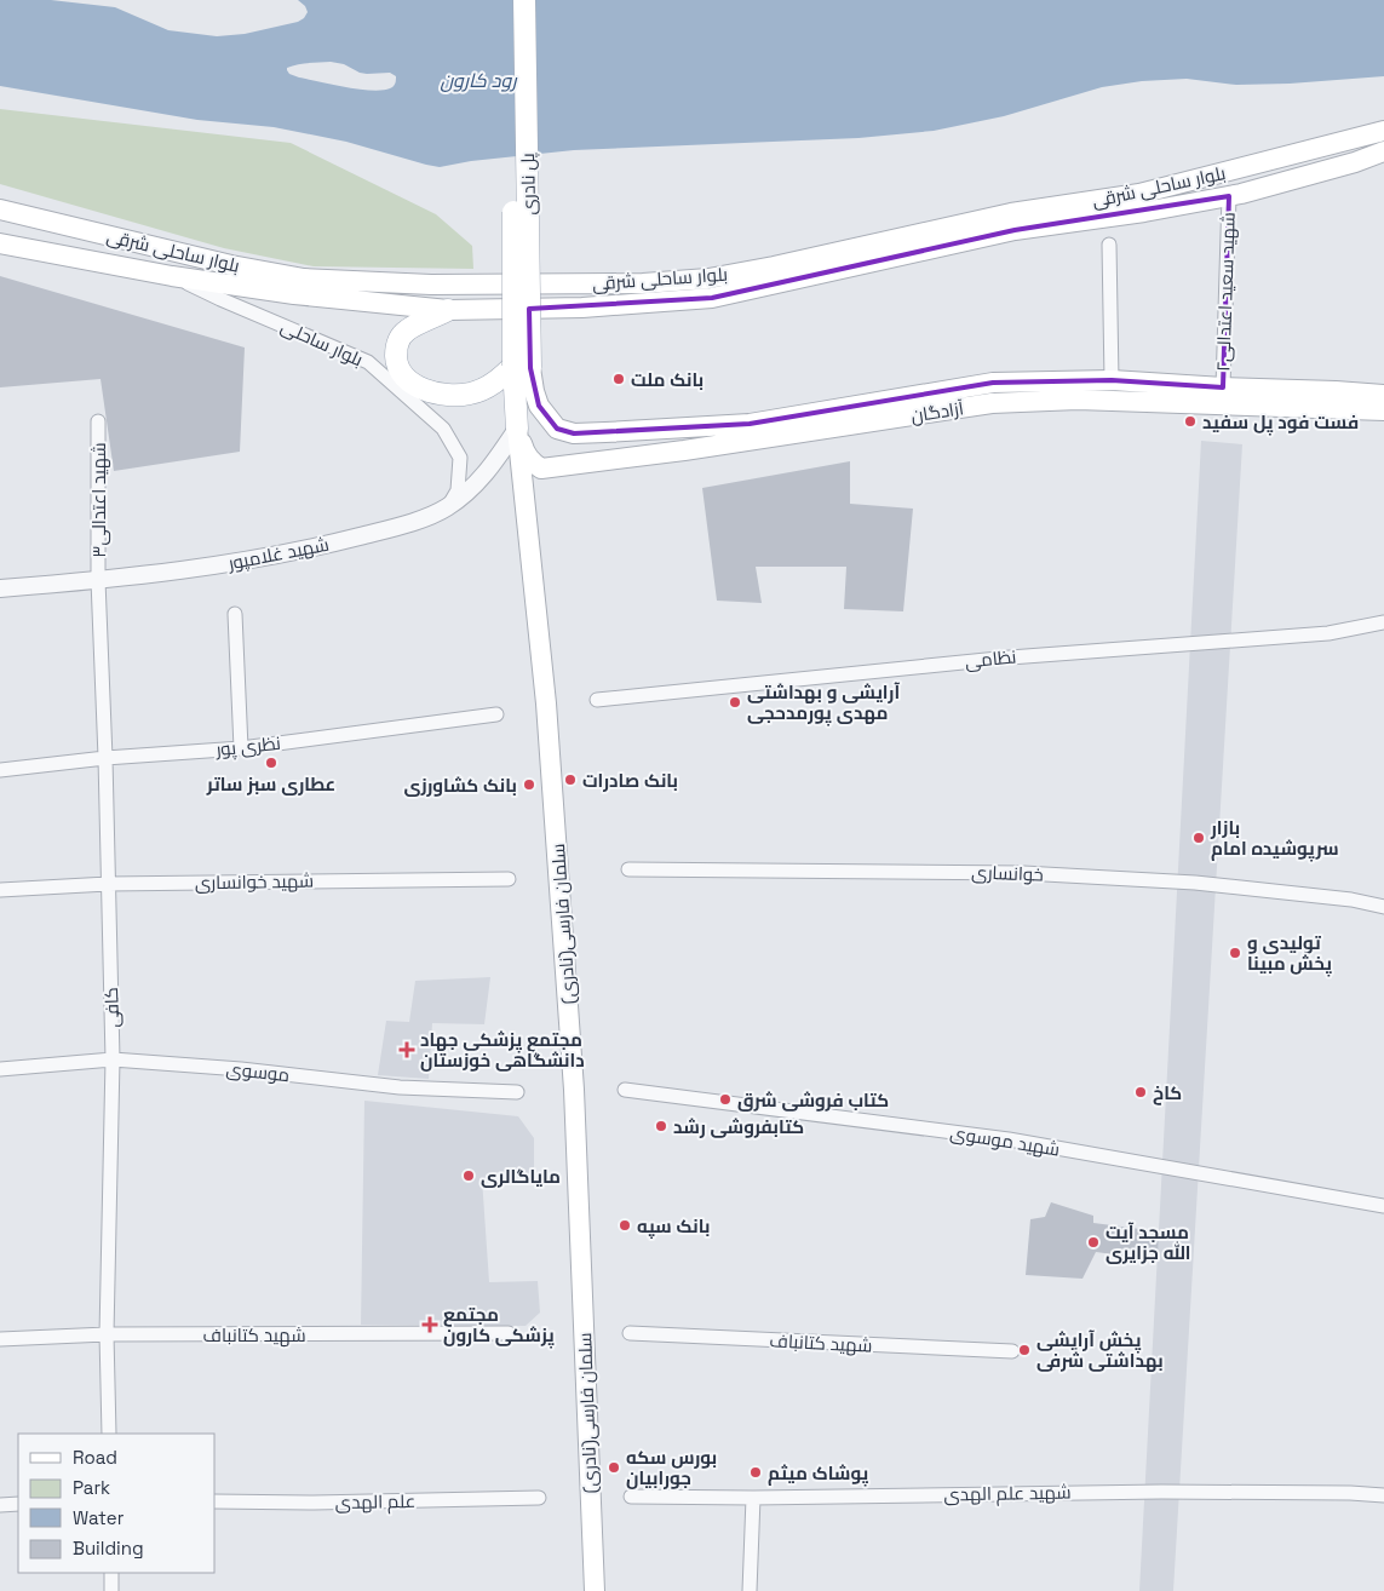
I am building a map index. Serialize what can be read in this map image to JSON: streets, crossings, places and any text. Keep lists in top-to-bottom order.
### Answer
{
  "streets": {
    "main road": [
      "پل نادری",
      "بلوار ساحلی شرقی",
      "آزادگان",
      "سلمان فارسی(نادری)"
    ],
    "street": [
      "شهید سعید اعتدالی۲",
      "بلوار ساحلی",
      "شهید اعتدالی۳",
      "شهید غلامپور",
      "نظامی",
      "نظری پور",
      "خوانساری",
      "شهید خوانساری",
      "کافی",
      "موسوی",
      "شهید موسوی",
      "شهید کتانباف",
      "شهید علم الهدی",
      "علم الهدی"
    ]
  },
  "crossings": [
    ["پل نادری", "آزادگان"],
    ["پل نادری", "سلمان فارسی(نادری)"],
    ["بلوار ساحلی شرقی", "شهید سعید اعتدالی۲"],
    ["بلوار ساحلی شرقی", "بلوار ساحلی"],
    ["شهید سعید اعتدالی۲", "آزادگان"],
    ["بلوار ساحلی", "شهید غلامپور"],
    ["آزادگان", "شهید غلامپور"],
    ["آزادگان", "سلمان فارسی(نادری)"],
    ["شهید اعتدالی۳", "شهید غلامپور"],
    ["شهید اعتدالی۳", "کافی"],
    ["شهید غلامپور", "سلمان فارسی(نادری)"],
    ["شهید غلامپور", "کافی"],
    ["نظری پور", "کافی"],
    ["شهید خوانساری", "کافی"],
    ["کافی", "موسوی"],
    ["کافی", "شهید کتانباف"]
  ],
  "water": ["رود کارون"],
  "places": {
    "other": [
      "بانک ملت",
      "فست فود پل سفید",
      "آرایشی و بهداشتی مهدی پورمدحجی",
      "عطاری سبز ساتر",
      "بانک صادرات",
      "بانک کشاورزی",
      "بازار سرپوشیده امام",
      "تولیدی و پخش مبینا",
      "کاخ",
      "کتاب فروشی شرق",
      "کتابفروشی رشد",
      "مایاگالری",
      "بانک سپه",
      "مسجد آیت الله جزایری",
      "پخش آرایشی بهداشتی شرفی",
      "بورس سکه جورابیان",
      "پوشاک میثم"
    ],
    "health": ["مجتمع پزشکی جهاد دانشگاهی خوزستان", "مجتمع پزشکی کارون"]
  },
  "legend": [
    "Road",
    "Park",
    "Water",
    "Building"
  ]
}
